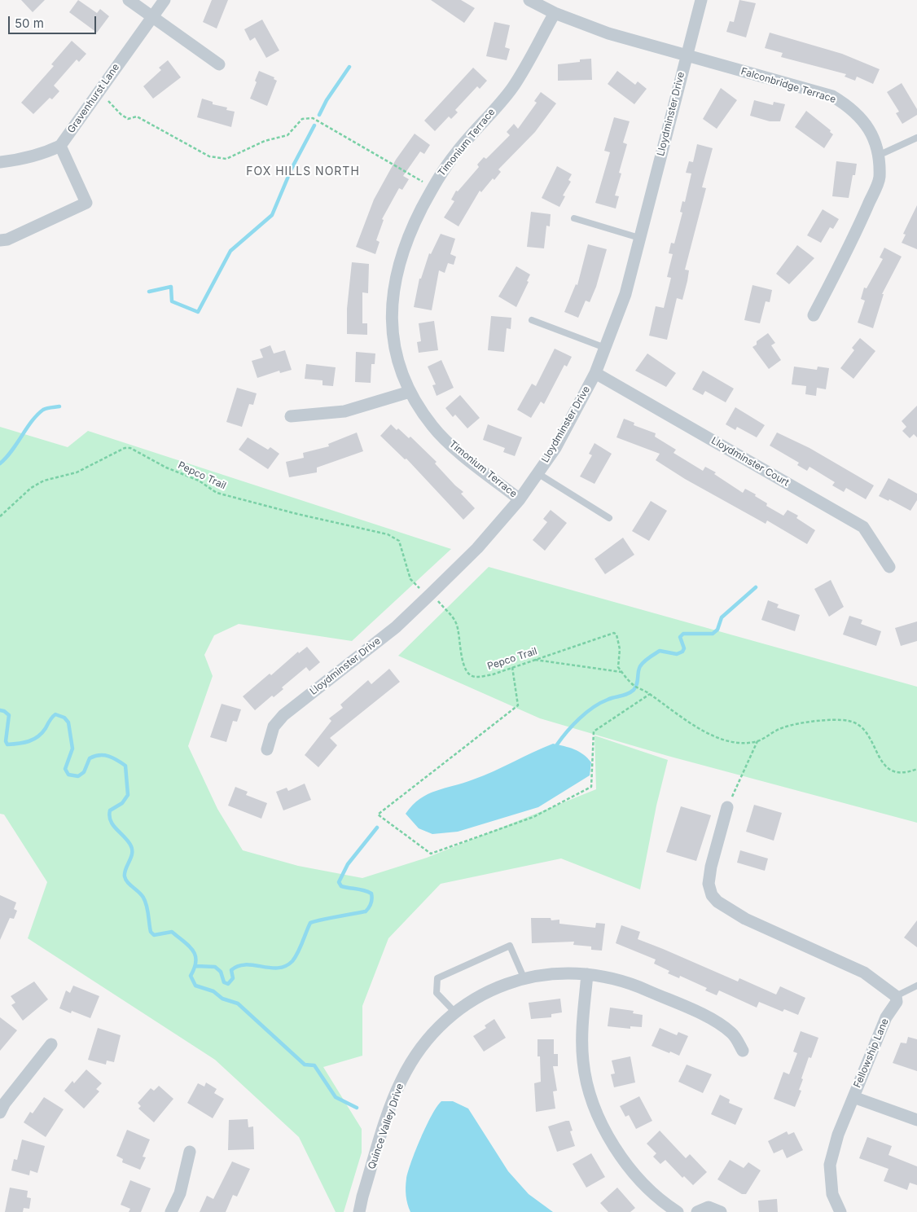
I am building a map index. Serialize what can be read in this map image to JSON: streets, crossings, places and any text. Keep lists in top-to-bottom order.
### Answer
{
  "streets": {
    "street": [
      "Falconbridge Terrace",
      "Gravenhurst Lane",
      "Lloydminster Drive",
      "Timonium Terrace",
      "Lloydminster Court",
      "Fellowship Lane",
      "Quince Valley Drive"
    ],
    "path": ["Pepco Trail"]
  },
  "crossings": [
    ["Falconbridge Terrace", "Lloydminster Drive"],
    ["Falconbridge Terrace", "Timonium Terrace"],
    ["Lloydminster Drive", "Timonium Terrace"],
    ["Lloydminster Drive", "Lloydminster Court"],
    ["Lloydminster Drive", "Pepco Trail"]
  ],
  "districts": ["FOX HILLS NORTH"],
  "scale_bar": "50 m"
}
